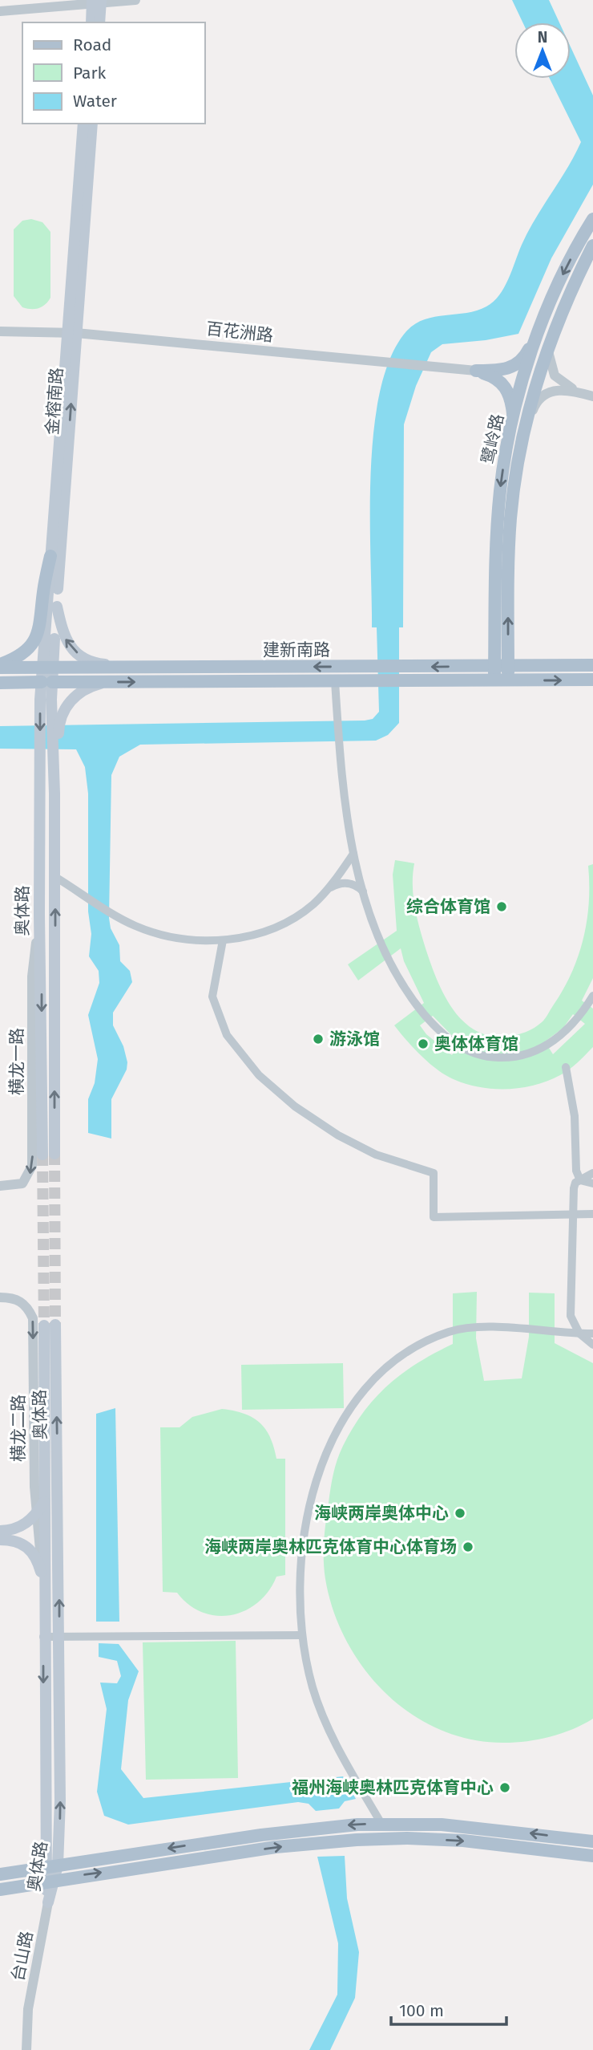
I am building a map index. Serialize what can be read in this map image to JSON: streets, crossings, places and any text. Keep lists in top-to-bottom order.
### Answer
{
  "streets": {
    "main road": [
      "金榕南路",
      "鹭岭路",
      "建新南路",
      "奥体路"
    ],
    "street": [
      "百花洲路",
      "横龙一路",
      "横龙二路",
      "台山路"
    ]
  },
  "crossings": [
    ["百花洲路", "金榕南路"],
    ["金榕南路", "建新南路"],
    ["金榕南路", "奥体路"],
    ["鹭岭路", "建新南路"],
    ["建新南路", "奥体路"],
    ["奥体路", "横龙一路"],
    ["奥体路", "横龙二路"],
    ["奥体路", "台山路"]
  ],
  "one_way": ["横龙一路", "横龙二路"],
  "places": [
    "综合体育馆",
    "游泳馆",
    "奥体体育馆",
    "海峡两岸奥体中心",
    "海峡两岸奥林匹克体育中心体育场",
    "福州海峡奥林匹克体育中心"
  ],
  "legend": ["Road", "Park", "Water"],
  "scale_bar": "100 m",
  "north": "top"
}
